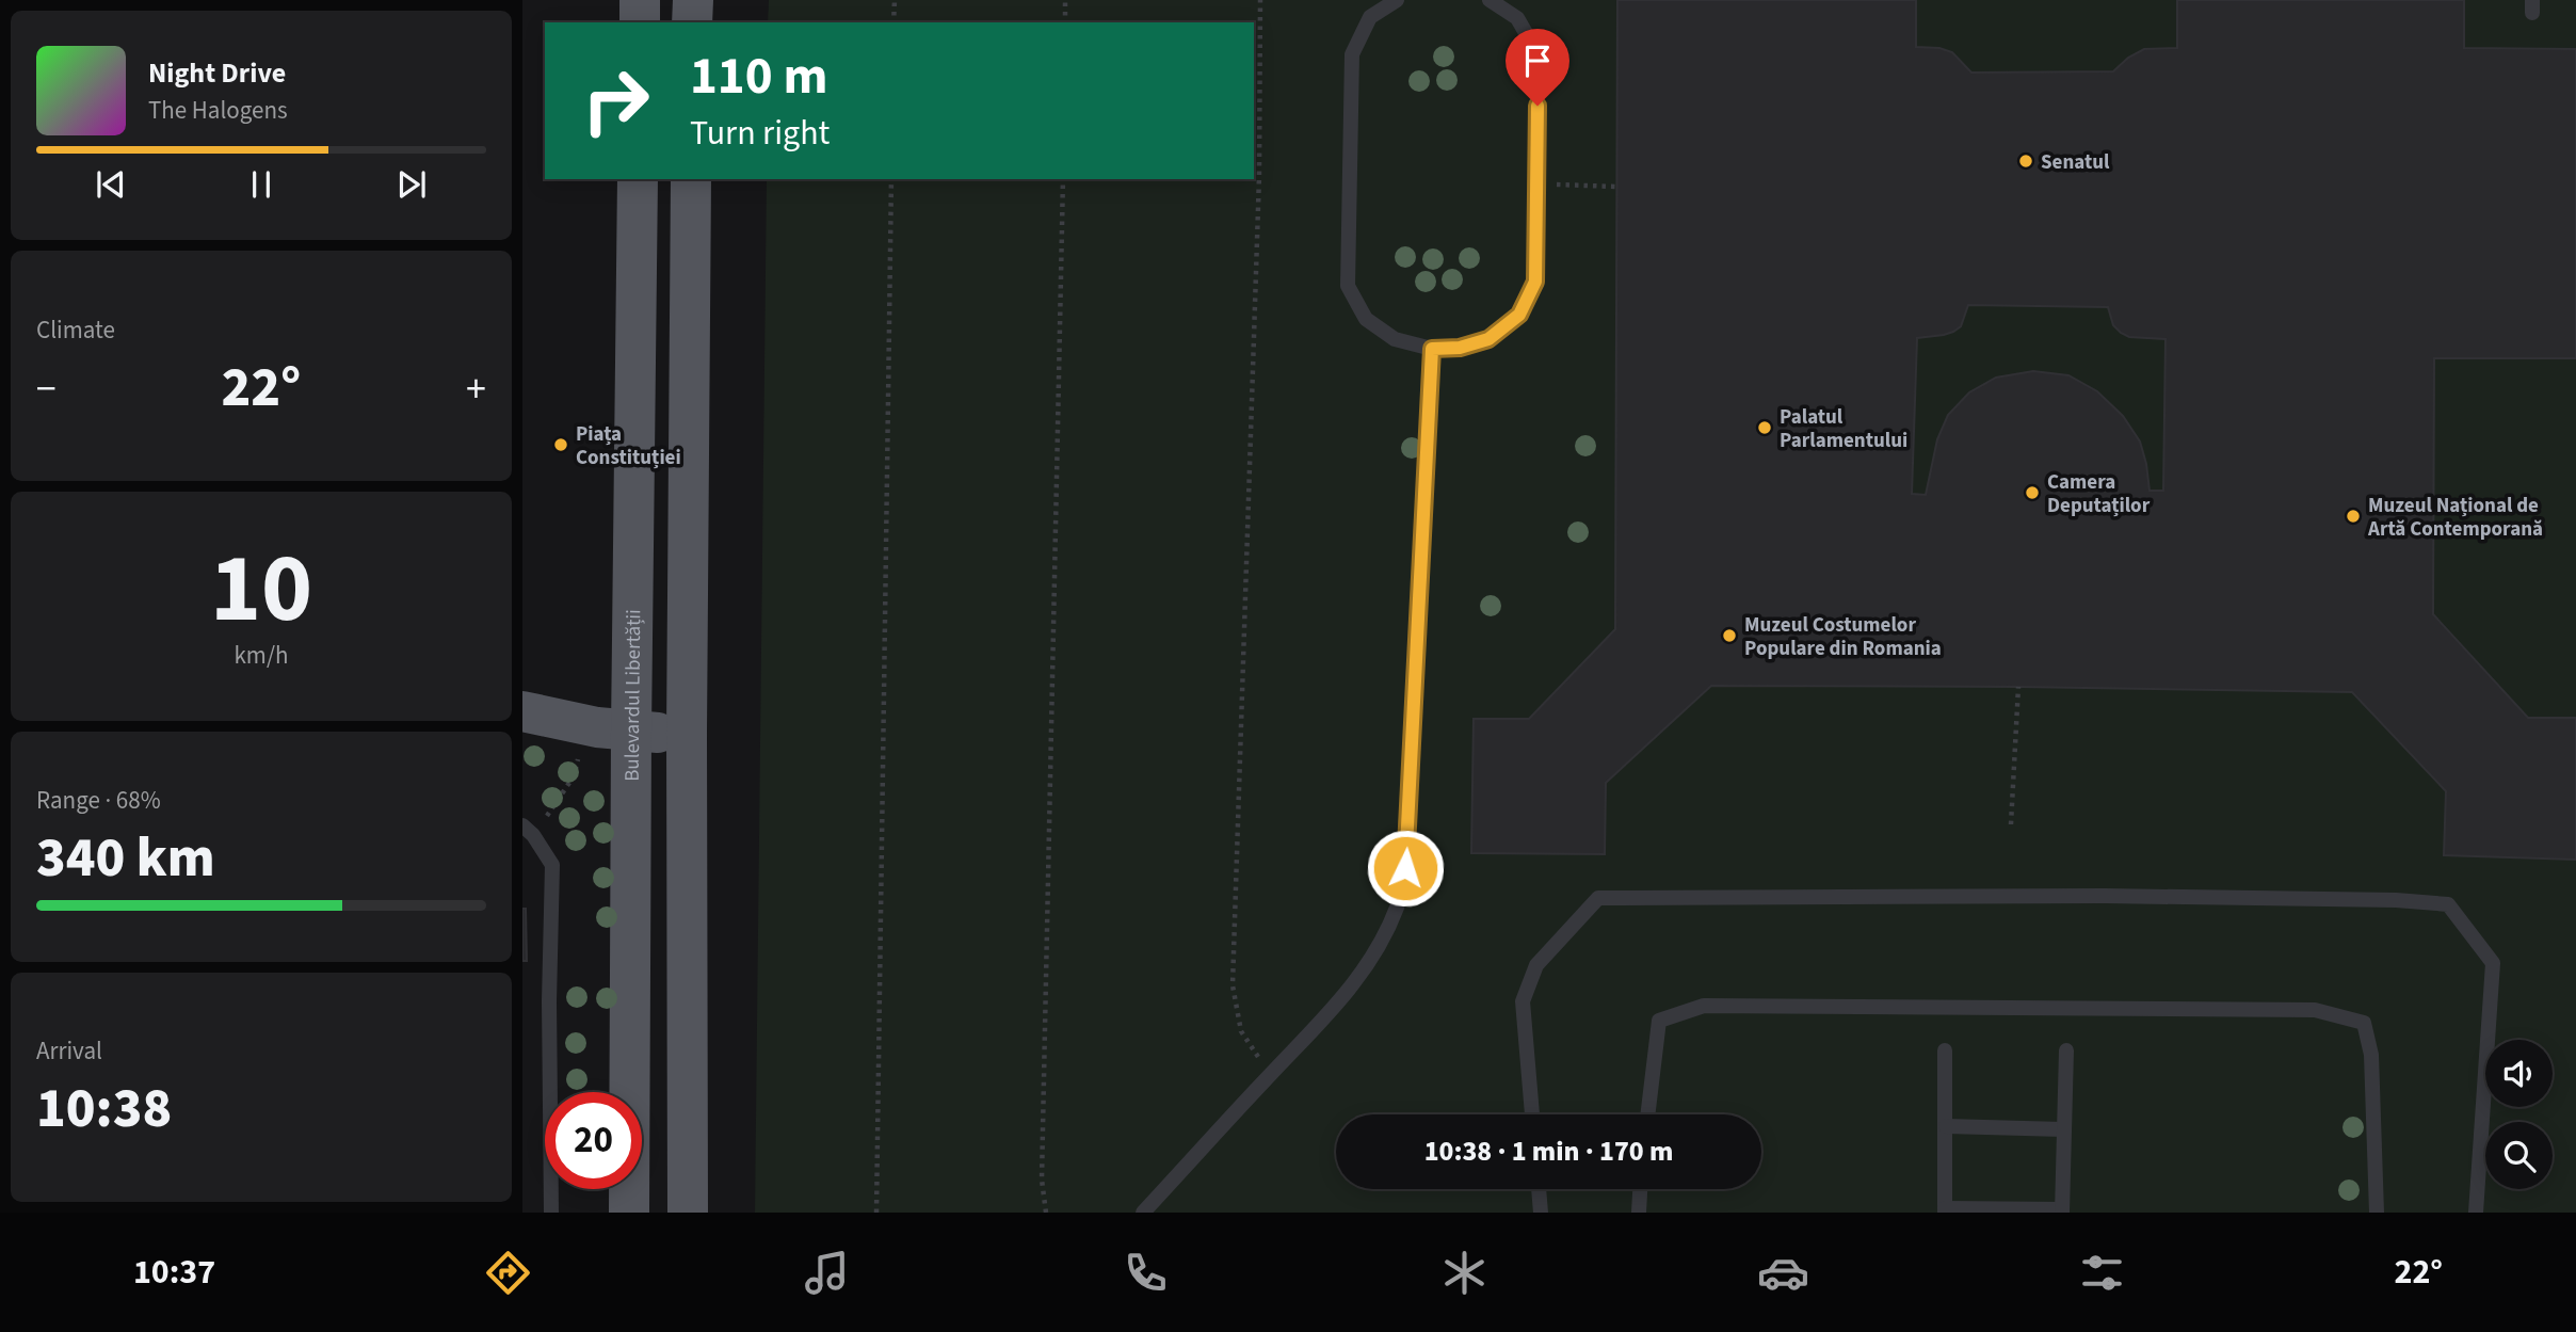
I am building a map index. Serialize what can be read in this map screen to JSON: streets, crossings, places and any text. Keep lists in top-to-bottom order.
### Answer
{
  "streets": {
    "main road": ["Bulevardul Libertății"]
  },
  "places": [
    "Senatul",
    "Palatul Parlamentului",
    "Piața Constituției",
    "Camera Deputaților",
    "Muzeul Național de Artă Contemporană",
    "Muzeul Costumelor Populare din Romania"
  ],
  "page": {
    "turn": ["110 m", "Turn right"],
    "song": ["Night Drive", "The Halogens"],
    "tile": [
      "Climate",
      ["10", "km/h"],
      ["Range · 68%", "340 km"],
      ["Arrival", "10:38"]
    ],
    "heat": ["−", "22°", "+"],
    "limit": "20",
    "trip": "10:38 · 1 min · 170 m",
    "tabs": ["10:37", "22°"]
  }
}
